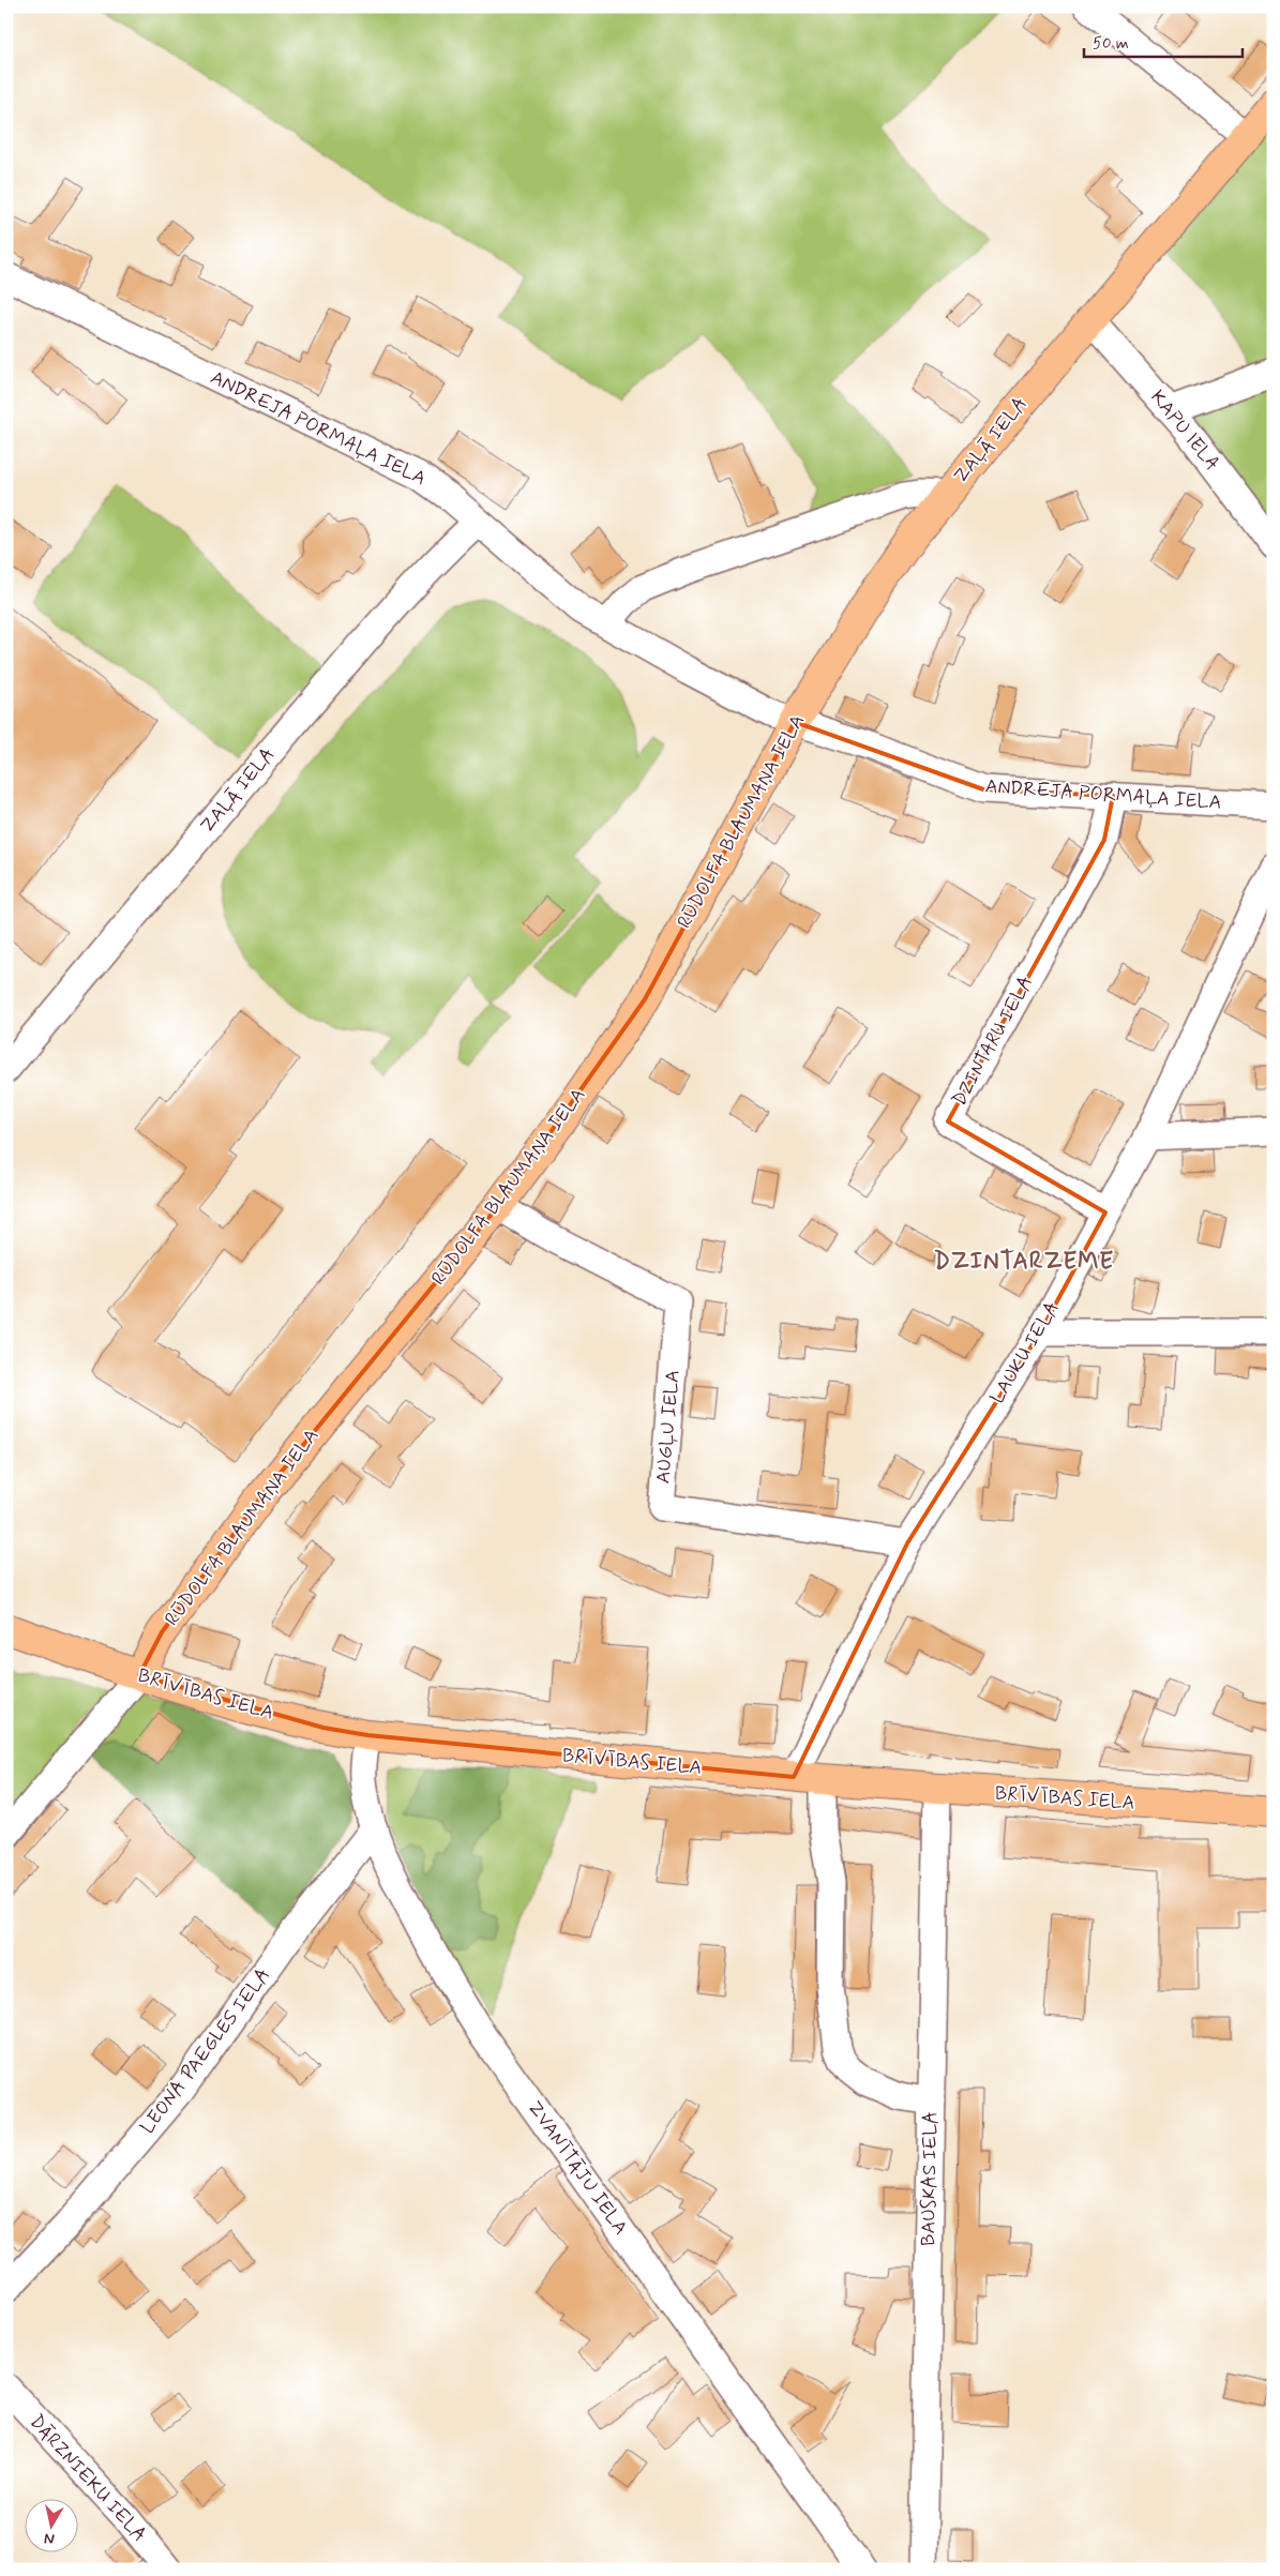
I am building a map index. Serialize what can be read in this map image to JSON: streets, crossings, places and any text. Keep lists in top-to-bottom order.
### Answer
{
  "streets": {
    "main road": ["ZAĻĀ IELA", "RŪDOLFA BLAUMAŅA IELA", "BRĪVĪBAS IELA"],
    "street": [
      "ANDREJA PORMAĻA IELA",
      "KAPU IELA",
      "DZINTARU IELA",
      "LAUKU IELA",
      "AUGĻU IELA",
      "LEONA PAEGLES IELA",
      "ZVANĪTĀJU IELA",
      "BAUSKAS IELA",
      "DĀRZNIEKU IELA"
    ]
  },
  "crossings": [
    ["ANDREJA PORMAĻA IELA", "ZAĻĀ IELA"],
    ["ANDREJA PORMAĻA IELA", "RŪDOLFA BLAUMAŅA IELA"],
    ["ANDREJA PORMAĻA IELA", "DZINTARU IELA"],
    ["KAPU IELA", "ZAĻĀ IELA"],
    ["ZAĻĀ IELA", "RŪDOLFA BLAUMAŅA IELA"],
    ["RŪDOLFA BLAUMAŅA IELA", "AUGĻU IELA"],
    ["RŪDOLFA BLAUMAŅA IELA", "BRĪVĪBAS IELA"],
    ["DZINTARU IELA", "LAUKU IELA"],
    ["LAUKU IELA", "AUGĻU IELA"],
    ["LAUKU IELA", "BRĪVĪBAS IELA"],
    ["BRĪVĪBAS IELA", "ZVANĪTĀJU IELA"],
    ["BRĪVĪBAS IELA", "BAUSKAS IELA"],
    ["LEONA PAEGLES IELA", "ZVANĪTĀJU IELA"]
  ],
  "districts": ["DZINTARZEME"],
  "scale_bar": "50 m",
  "north": "bottom"
}
